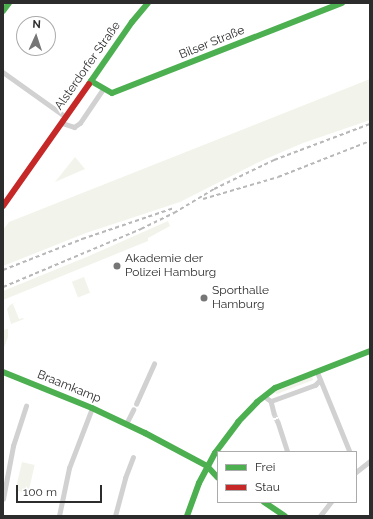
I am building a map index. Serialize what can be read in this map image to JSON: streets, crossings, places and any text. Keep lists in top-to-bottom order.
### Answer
{
  "streets": {
    "street": ["Bilser Straße", "Alsterdorfer Straße", "Braamkamp"]
  },
  "crossings": [
    ["Bilser Straße", "Alsterdorfer Straße"]
  ],
  "places": ["Akademie der Polizei Hamburg", "Sporthalle Hamburg"],
  "legend": ["Frei", "Stau"],
  "scale_bar": "100 m",
  "north": "top"
}
